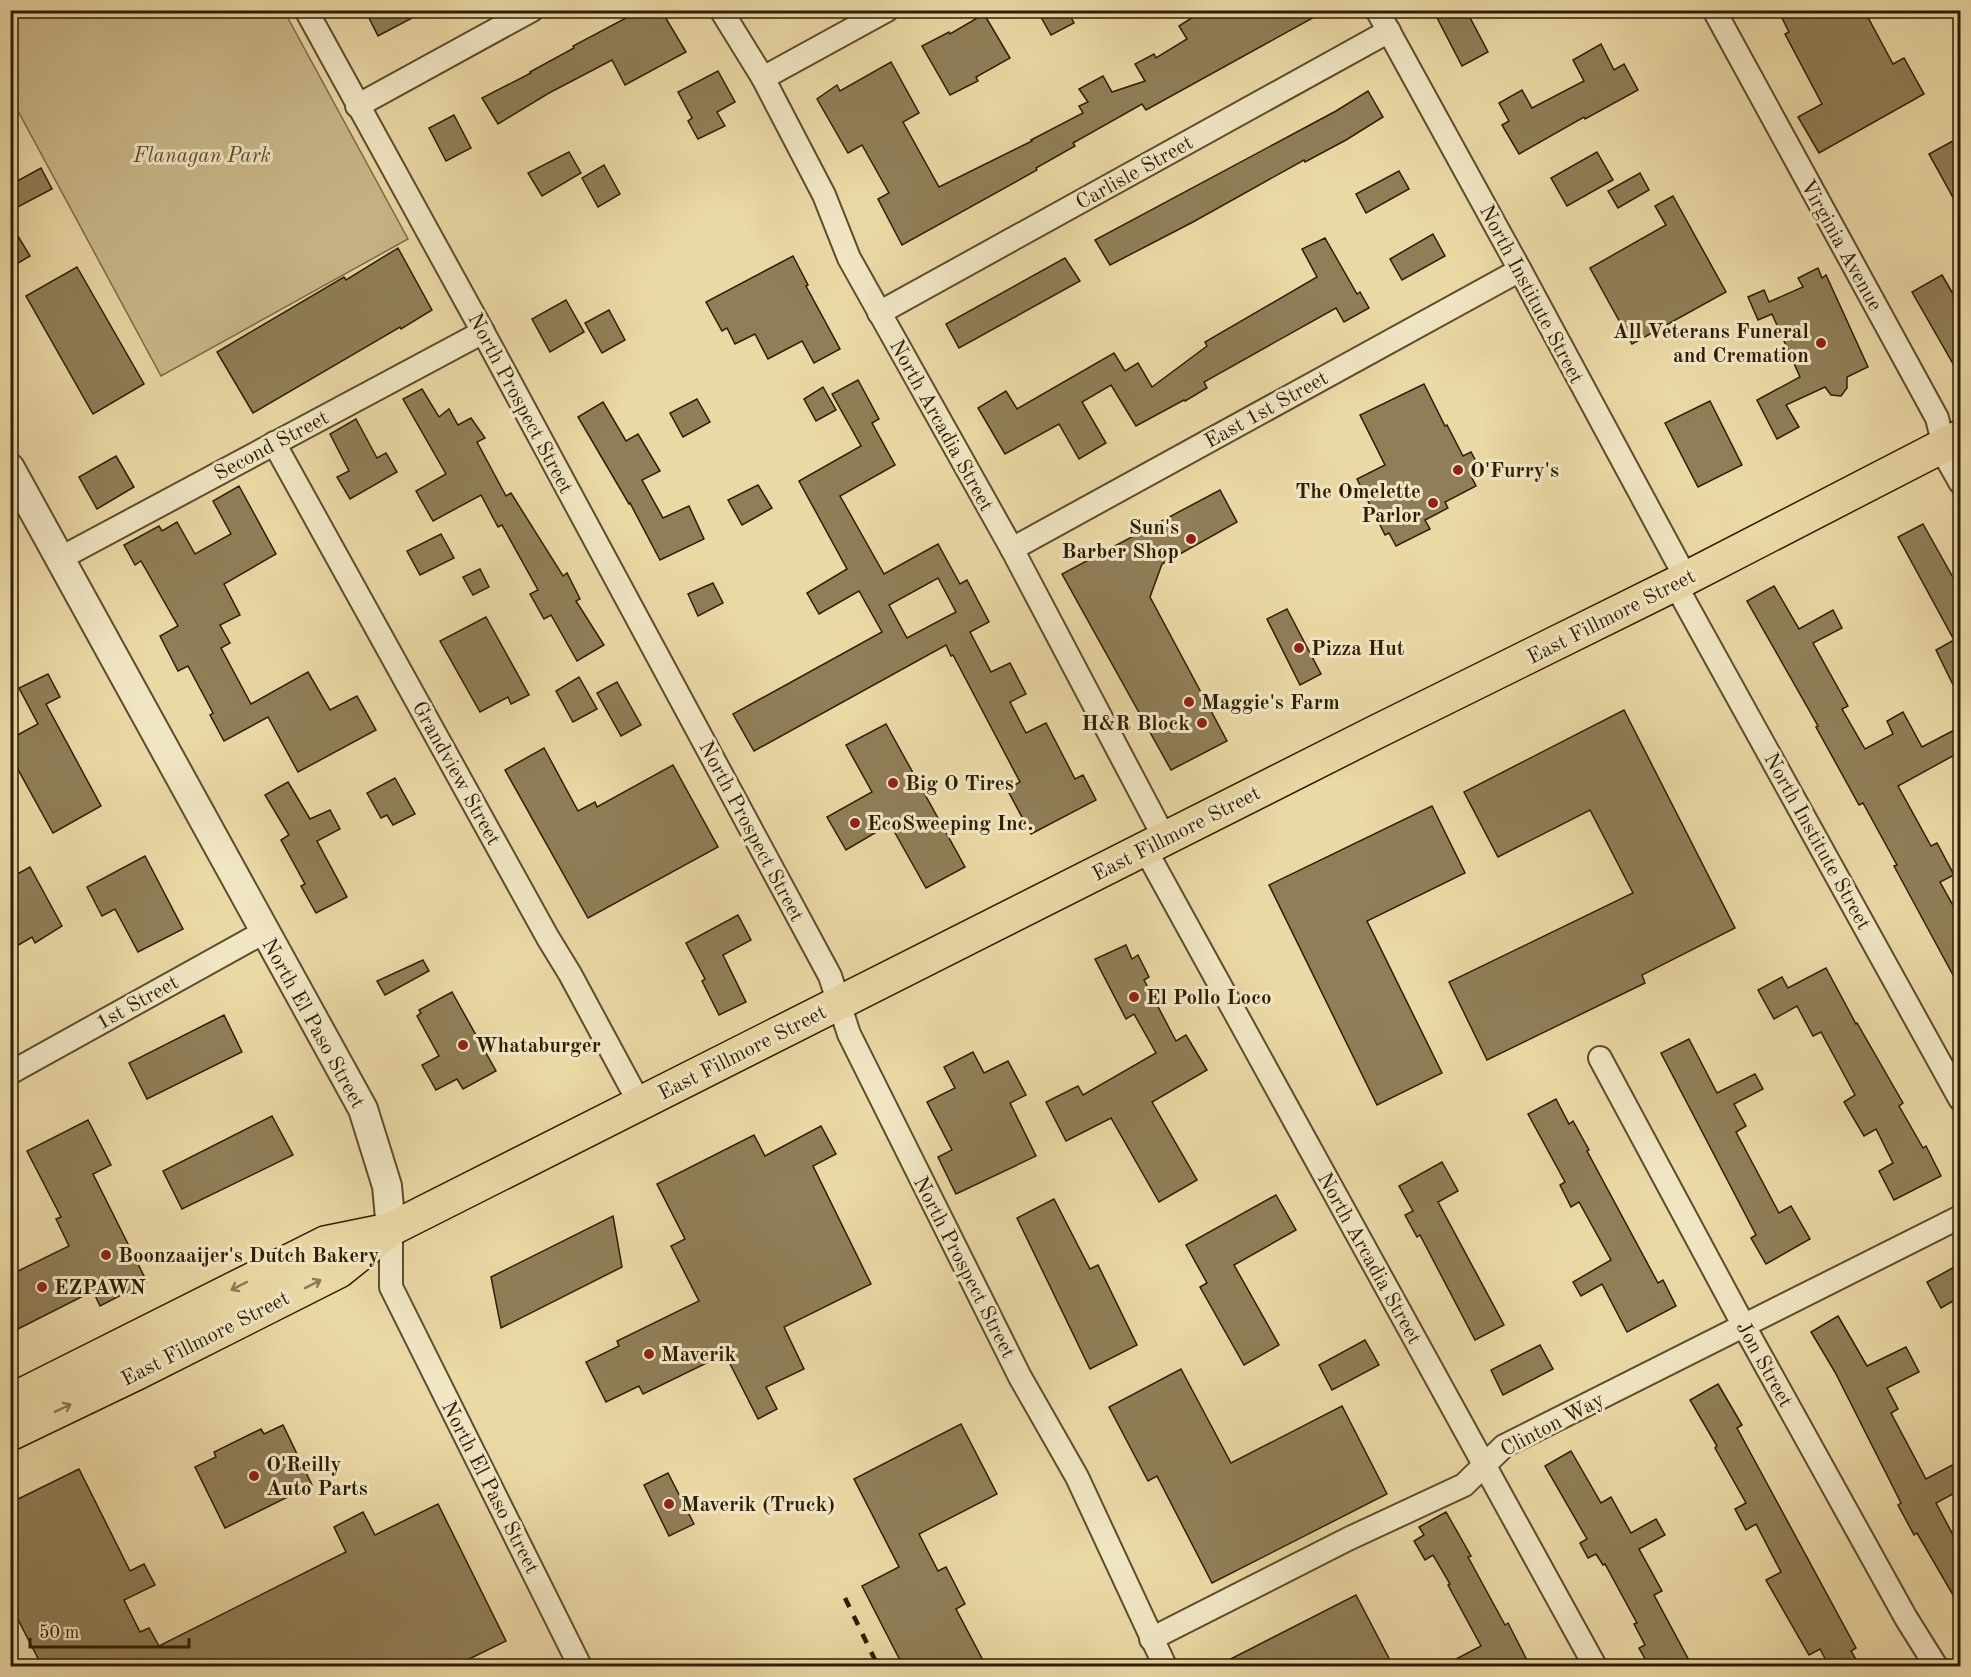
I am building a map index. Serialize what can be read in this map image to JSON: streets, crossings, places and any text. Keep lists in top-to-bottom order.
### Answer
{
  "streets": {
    "main road": ["East Fillmore Street"],
    "street": [
      "Carlisle Street",
      "Virginia Avenue",
      "North Institute Street",
      "North Prospect Street",
      "East 1st Street",
      "North Arcadia Street",
      "Second Street",
      "Grandview Street",
      "1st Street",
      "North El Paso Street",
      "Jon Street",
      "Clinton Way"
    ]
  },
  "crossings": [
    ["Carlisle Street", "North Institute Street"],
    ["Carlisle Street", "North Arcadia Street"],
    ["Virginia Avenue", "East Fillmore Street"],
    ["North Institute Street", "East 1st Street"],
    ["North Institute Street", "East Fillmore Street"],
    ["North Prospect Street", "Second Street"],
    ["North Prospect Street", "East Fillmore Street"],
    ["North Prospect Street", "Clinton Way"],
    ["East 1st Street", "North Arcadia Street"],
    ["North Arcadia Street", "East Fillmore Street"],
    ["North Arcadia Street", "Clinton Way"],
    ["Second Street", "Grandview Street"],
    ["Second Street", "North El Paso Street"],
    ["East Fillmore Street", "Grandview Street"],
    ["East Fillmore Street", "North El Paso Street"],
    ["1st Street", "North El Paso Street"],
    ["Jon Street", "Clinton Way"]
  ],
  "parks": ["Flanagan Park"],
  "places": [
    "All Veterans Funeral and Cremation",
    "O'Furry's",
    "The Omelette Parlor",
    "Sun's Barber Shop",
    "Pizza Hut",
    "Maggie's Farm",
    "H&R Block",
    "Big O Tires",
    "EcoSweeping Inc.",
    "El Pollo Loco",
    "Whataburger",
    "Boonzaaijer's Dutch Bakery",
    "EZPAWN",
    "Maverik",
    "O'Reilly Auto Parts",
    "Maverik (Truck)"
  ],
  "scale_bar": "50 m"
}
